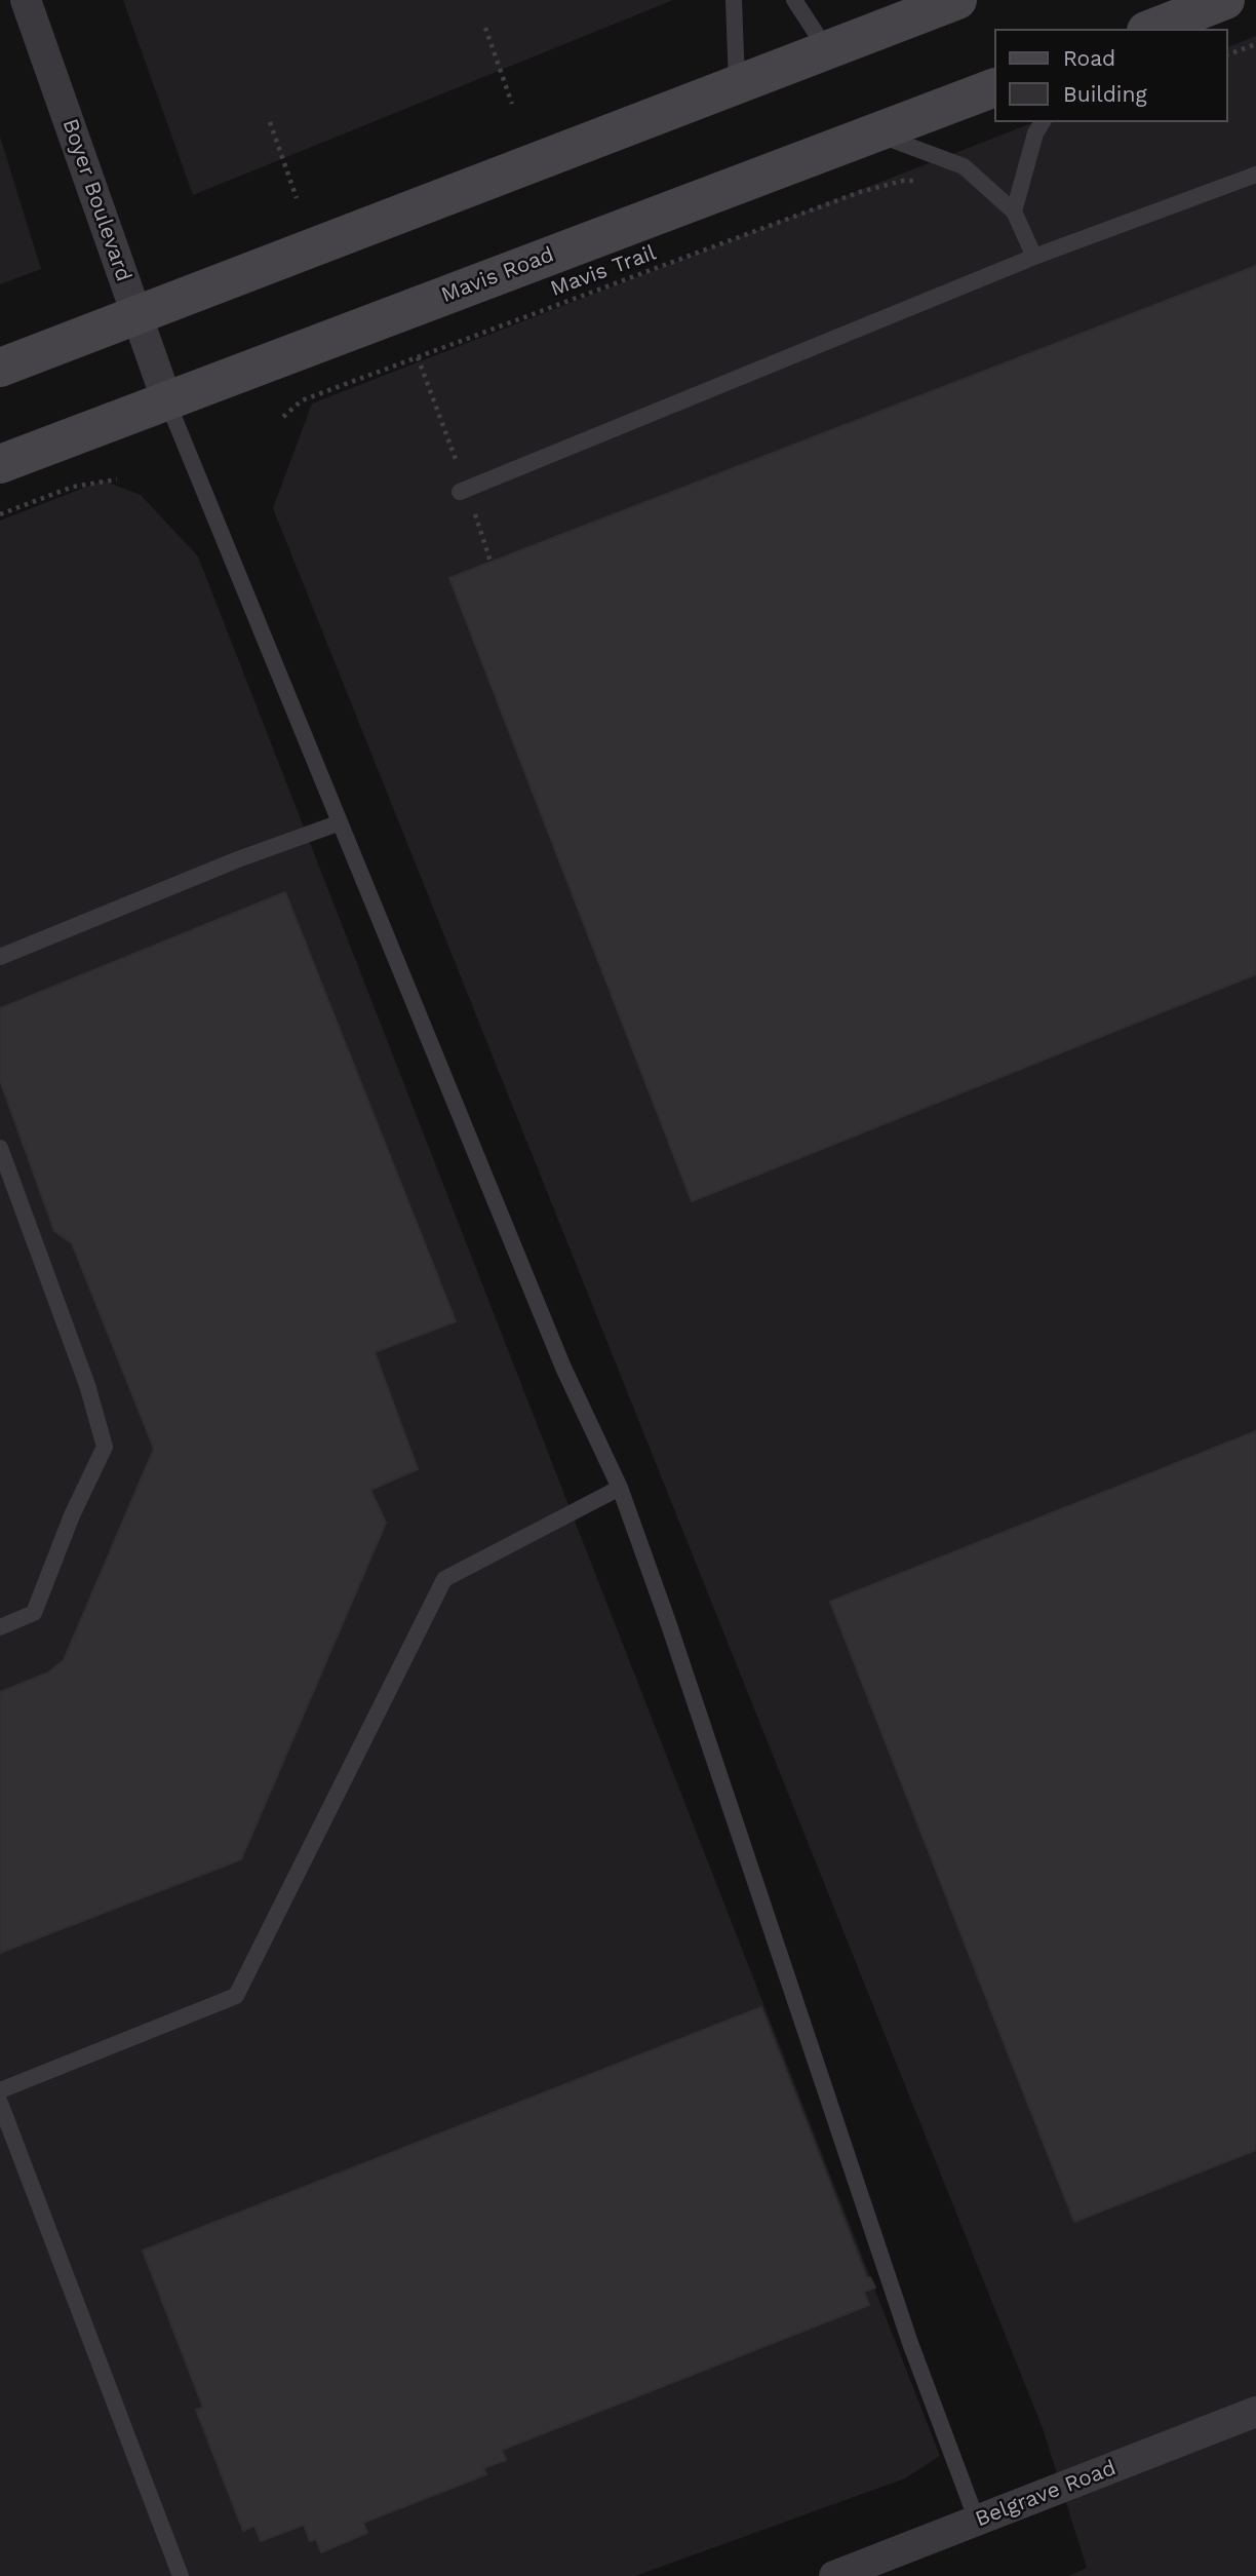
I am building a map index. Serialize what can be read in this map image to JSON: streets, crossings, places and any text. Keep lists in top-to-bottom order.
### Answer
{
  "streets": {
    "main road": ["Mavis Road"],
    "street": ["Boyer Boulevard", "Belgrave Road"],
    "path": ["Mavis Trail"]
  },
  "crossings": [
    ["Boyer Boulevard", "Mavis Road"]
  ],
  "legend": ["Road", "Building"]
}
